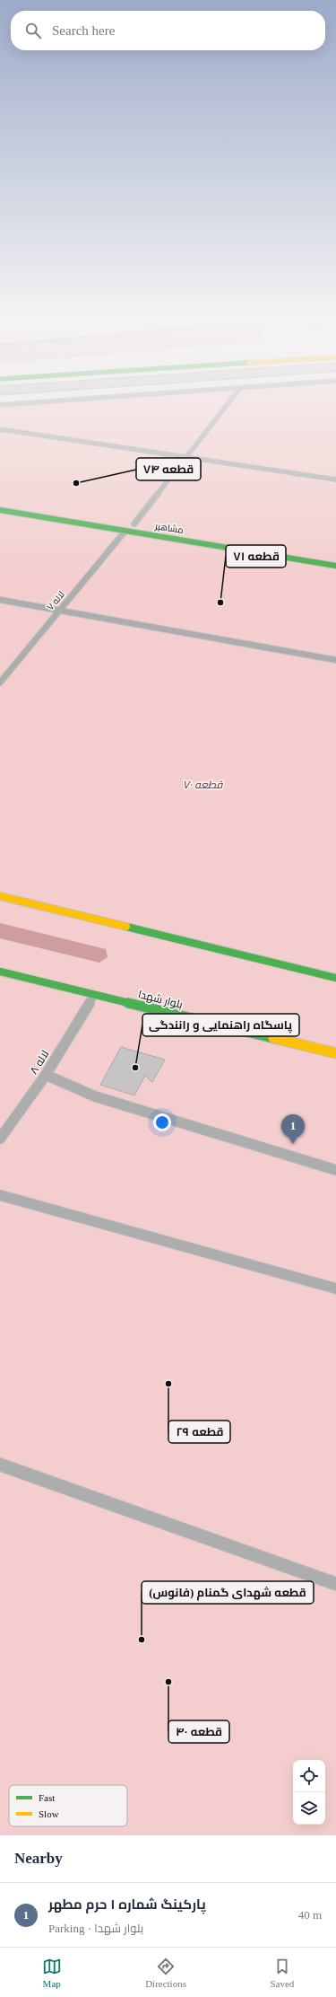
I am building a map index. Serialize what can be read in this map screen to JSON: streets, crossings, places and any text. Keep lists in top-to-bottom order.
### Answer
{
  "streets": {
    "street": ["مشاهیر", "بلوار شهدا"],
    "lane": ["لاله ۷", "لاله ۸"]
  },
  "crossings": [
    ["مشاهیر", "لاله ۷"],
    ["بلوار شهدا", "لاله ۸"]
  ],
  "parks": ["قطعه ۷۰"],
  "places": [
    "قطعه ۷۴",
    "قطعه ۷۱",
    "پاسگاه راهنمایی و رانندگی",
    "قطعه ۲۹",
    "قطعه‌ شهدای گمنام (فانوس)",
    "قطعه ۴۰"
  ],
  "legend": ["Fast", "Slow"],
  "page": {
    "search": "Search here",
    "pins": "1",
    "heading": "Nearby",
    "list": [
      {
        "mark": "1",
        "name": "پارکینگ شماره ۱ حرم مطهر",
        "note": "Parking · بلوار شهدا",
        "value": "40 m"
      }
    ],
    "nav": ["Map", "Directions", "Saved"]
  }
}
